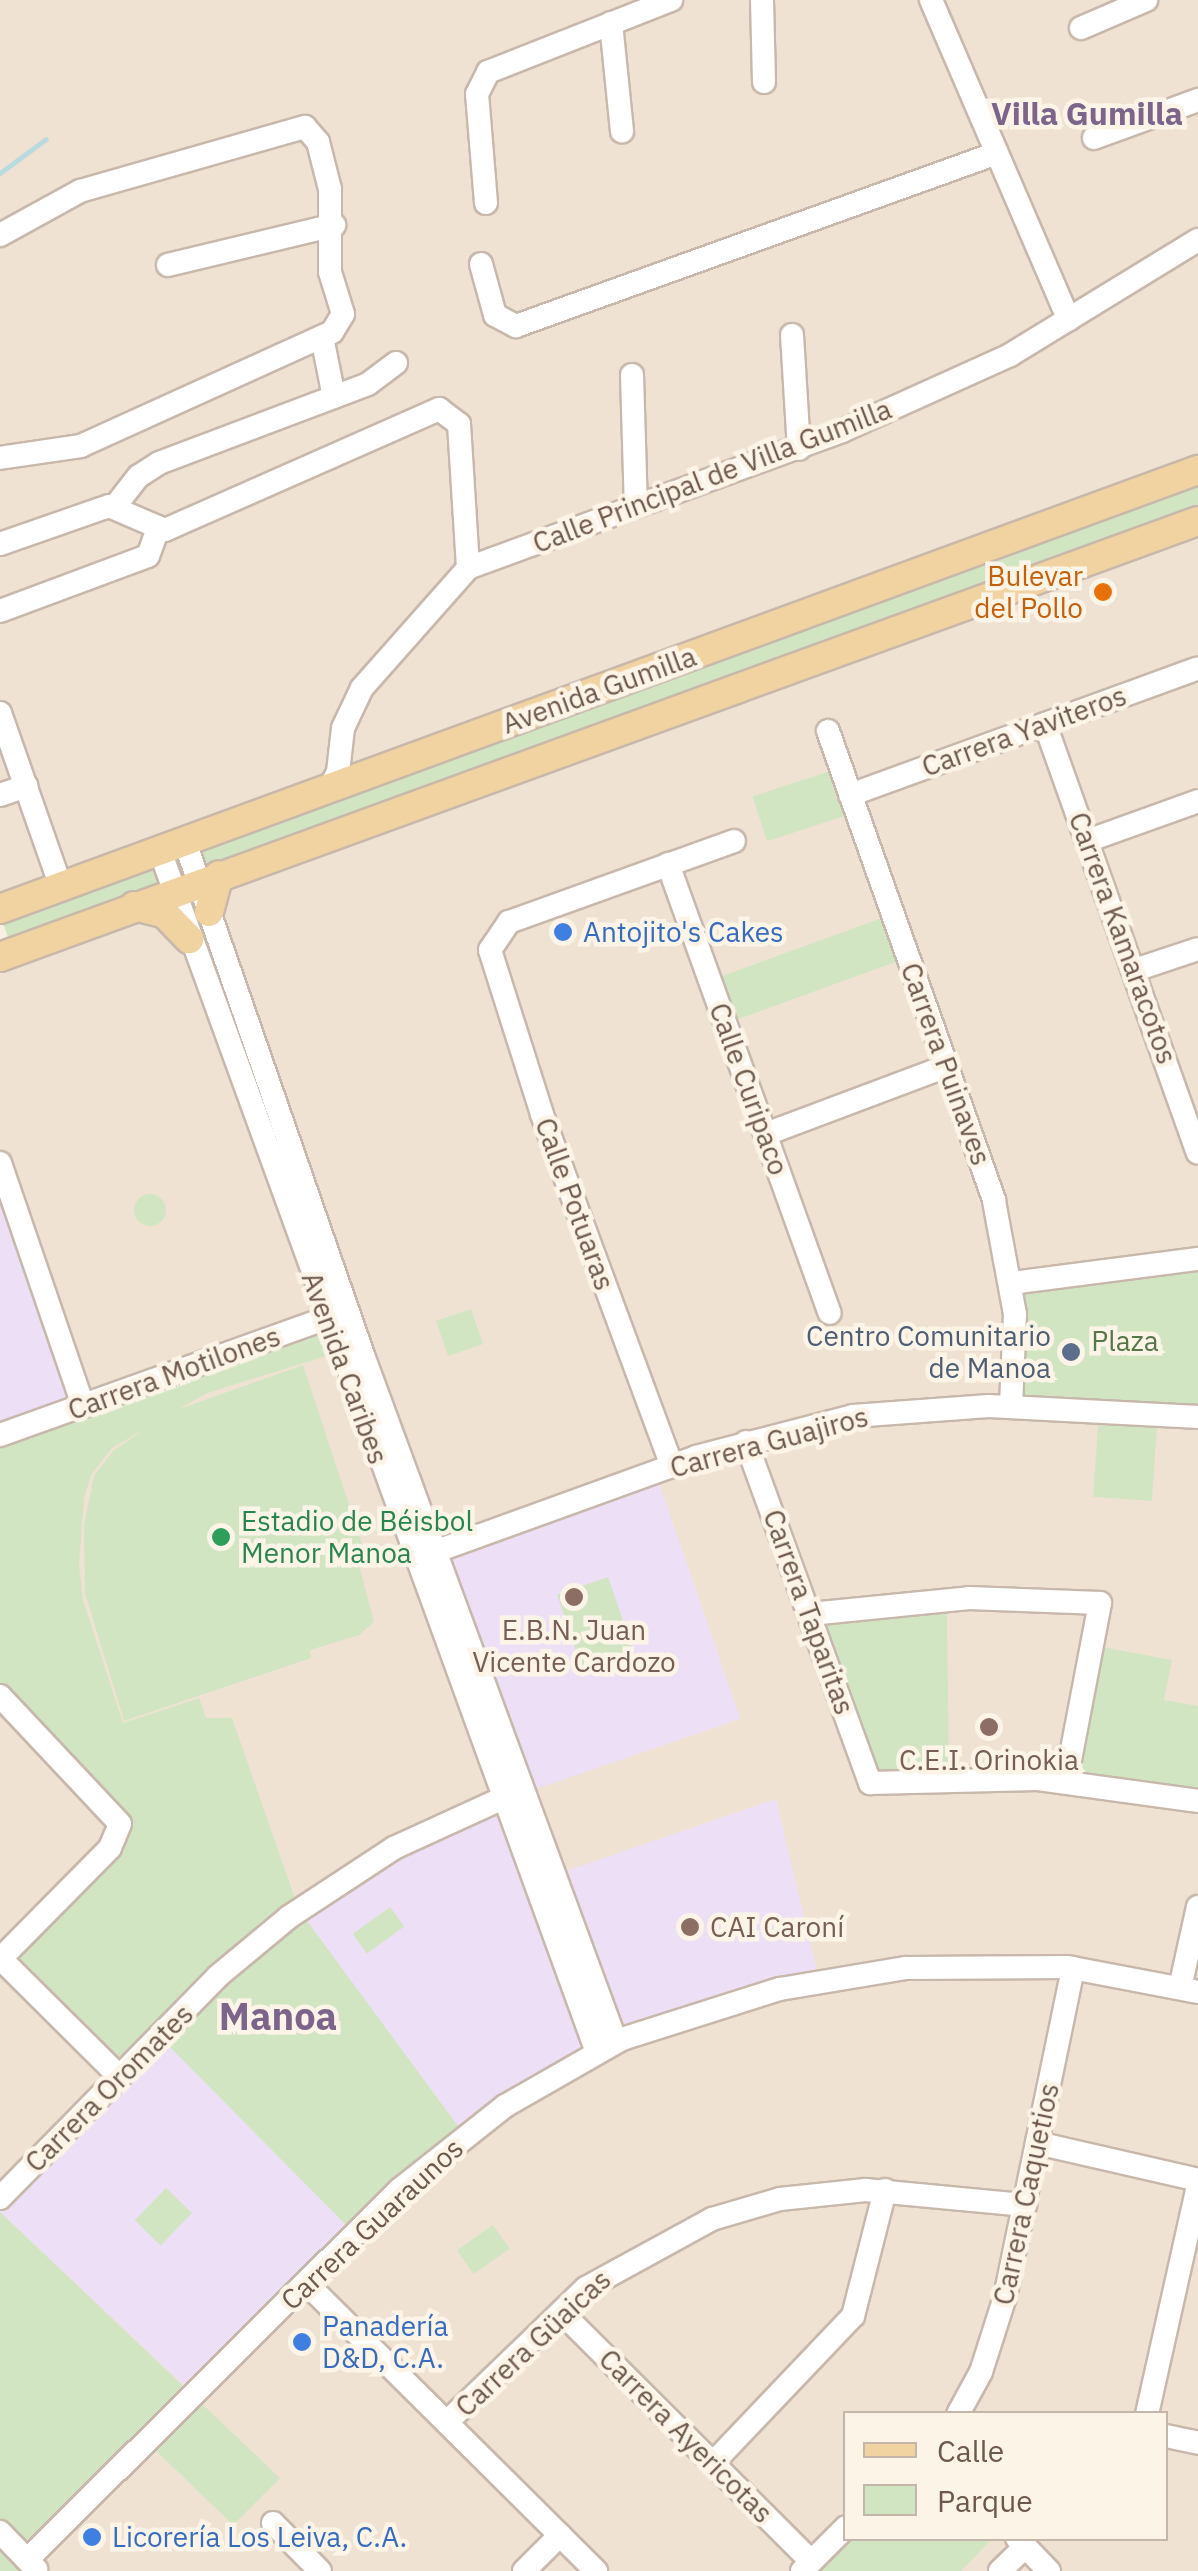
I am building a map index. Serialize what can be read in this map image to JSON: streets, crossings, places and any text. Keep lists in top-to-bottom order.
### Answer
{
  "streets": {
    "main road": ["Avenida Gumilla"],
    "street": [
      "Calle Principal de Villa Gumilla",
      "Carrera Yaviteros",
      "Carrera Kamaracotos",
      "Carrera Puinaves",
      "Calle Curipaco",
      "Calle Potuaras",
      "Avenida Caribes",
      "Carrera Motilones",
      "Carrera Guajiros",
      "Carrera Taparitas",
      "Carrera Oromates",
      "Carrera Caquetios",
      "Carrera Guaraunos",
      "Carrera Güaicas",
      "Carrera Ayericotas"
    ]
  },
  "crossings": [
    ["Calle Principal de Villa Gumilla", "Avenida Gumilla"],
    ["Avenida Gumilla", "Avenida Caribes"],
    ["Carrera Yaviteros", "Carrera Kamaracotos"],
    ["Carrera Yaviteros", "Carrera Puinaves"],
    ["Carrera Puinaves", "Carrera Guajiros"],
    ["Calle Curipaco", "Calle Potuaras"],
    ["Calle Potuaras", "Carrera Guajiros"],
    ["Avenida Caribes", "Carrera Motilones"],
    ["Avenida Caribes", "Carrera Guajiros"],
    ["Avenida Caribes", "Carrera Oromates"],
    ["Avenida Caribes", "Carrera Guaraunos"],
    ["Carrera Guajiros", "Carrera Taparitas"],
    ["Carrera Caquetios", "Carrera Guaraunos"],
    ["Carrera Caquetios", "Carrera Güaicas"],
    ["Carrera Güaicas", "Carrera Ayericotas"]
  ],
  "districts": ["Villa Gumilla", "Manoa"],
  "parks": ["Plaza"],
  "places": [
    "Bulevar del Pollo",
    "Antojito's Cakes",
    "Centro Comunitario de Manoa",
    "Estadio de Béisbol Menor Manoa",
    "E.B.N. Juan Vicente Cardozo",
    "C.E.I. Orinokia",
    "CAI Caroní",
    "Panadería D&D, C.A.",
    "Licorería Los Leiva, C.A."
  ],
  "legend": ["Calle", "Parque"]
}
